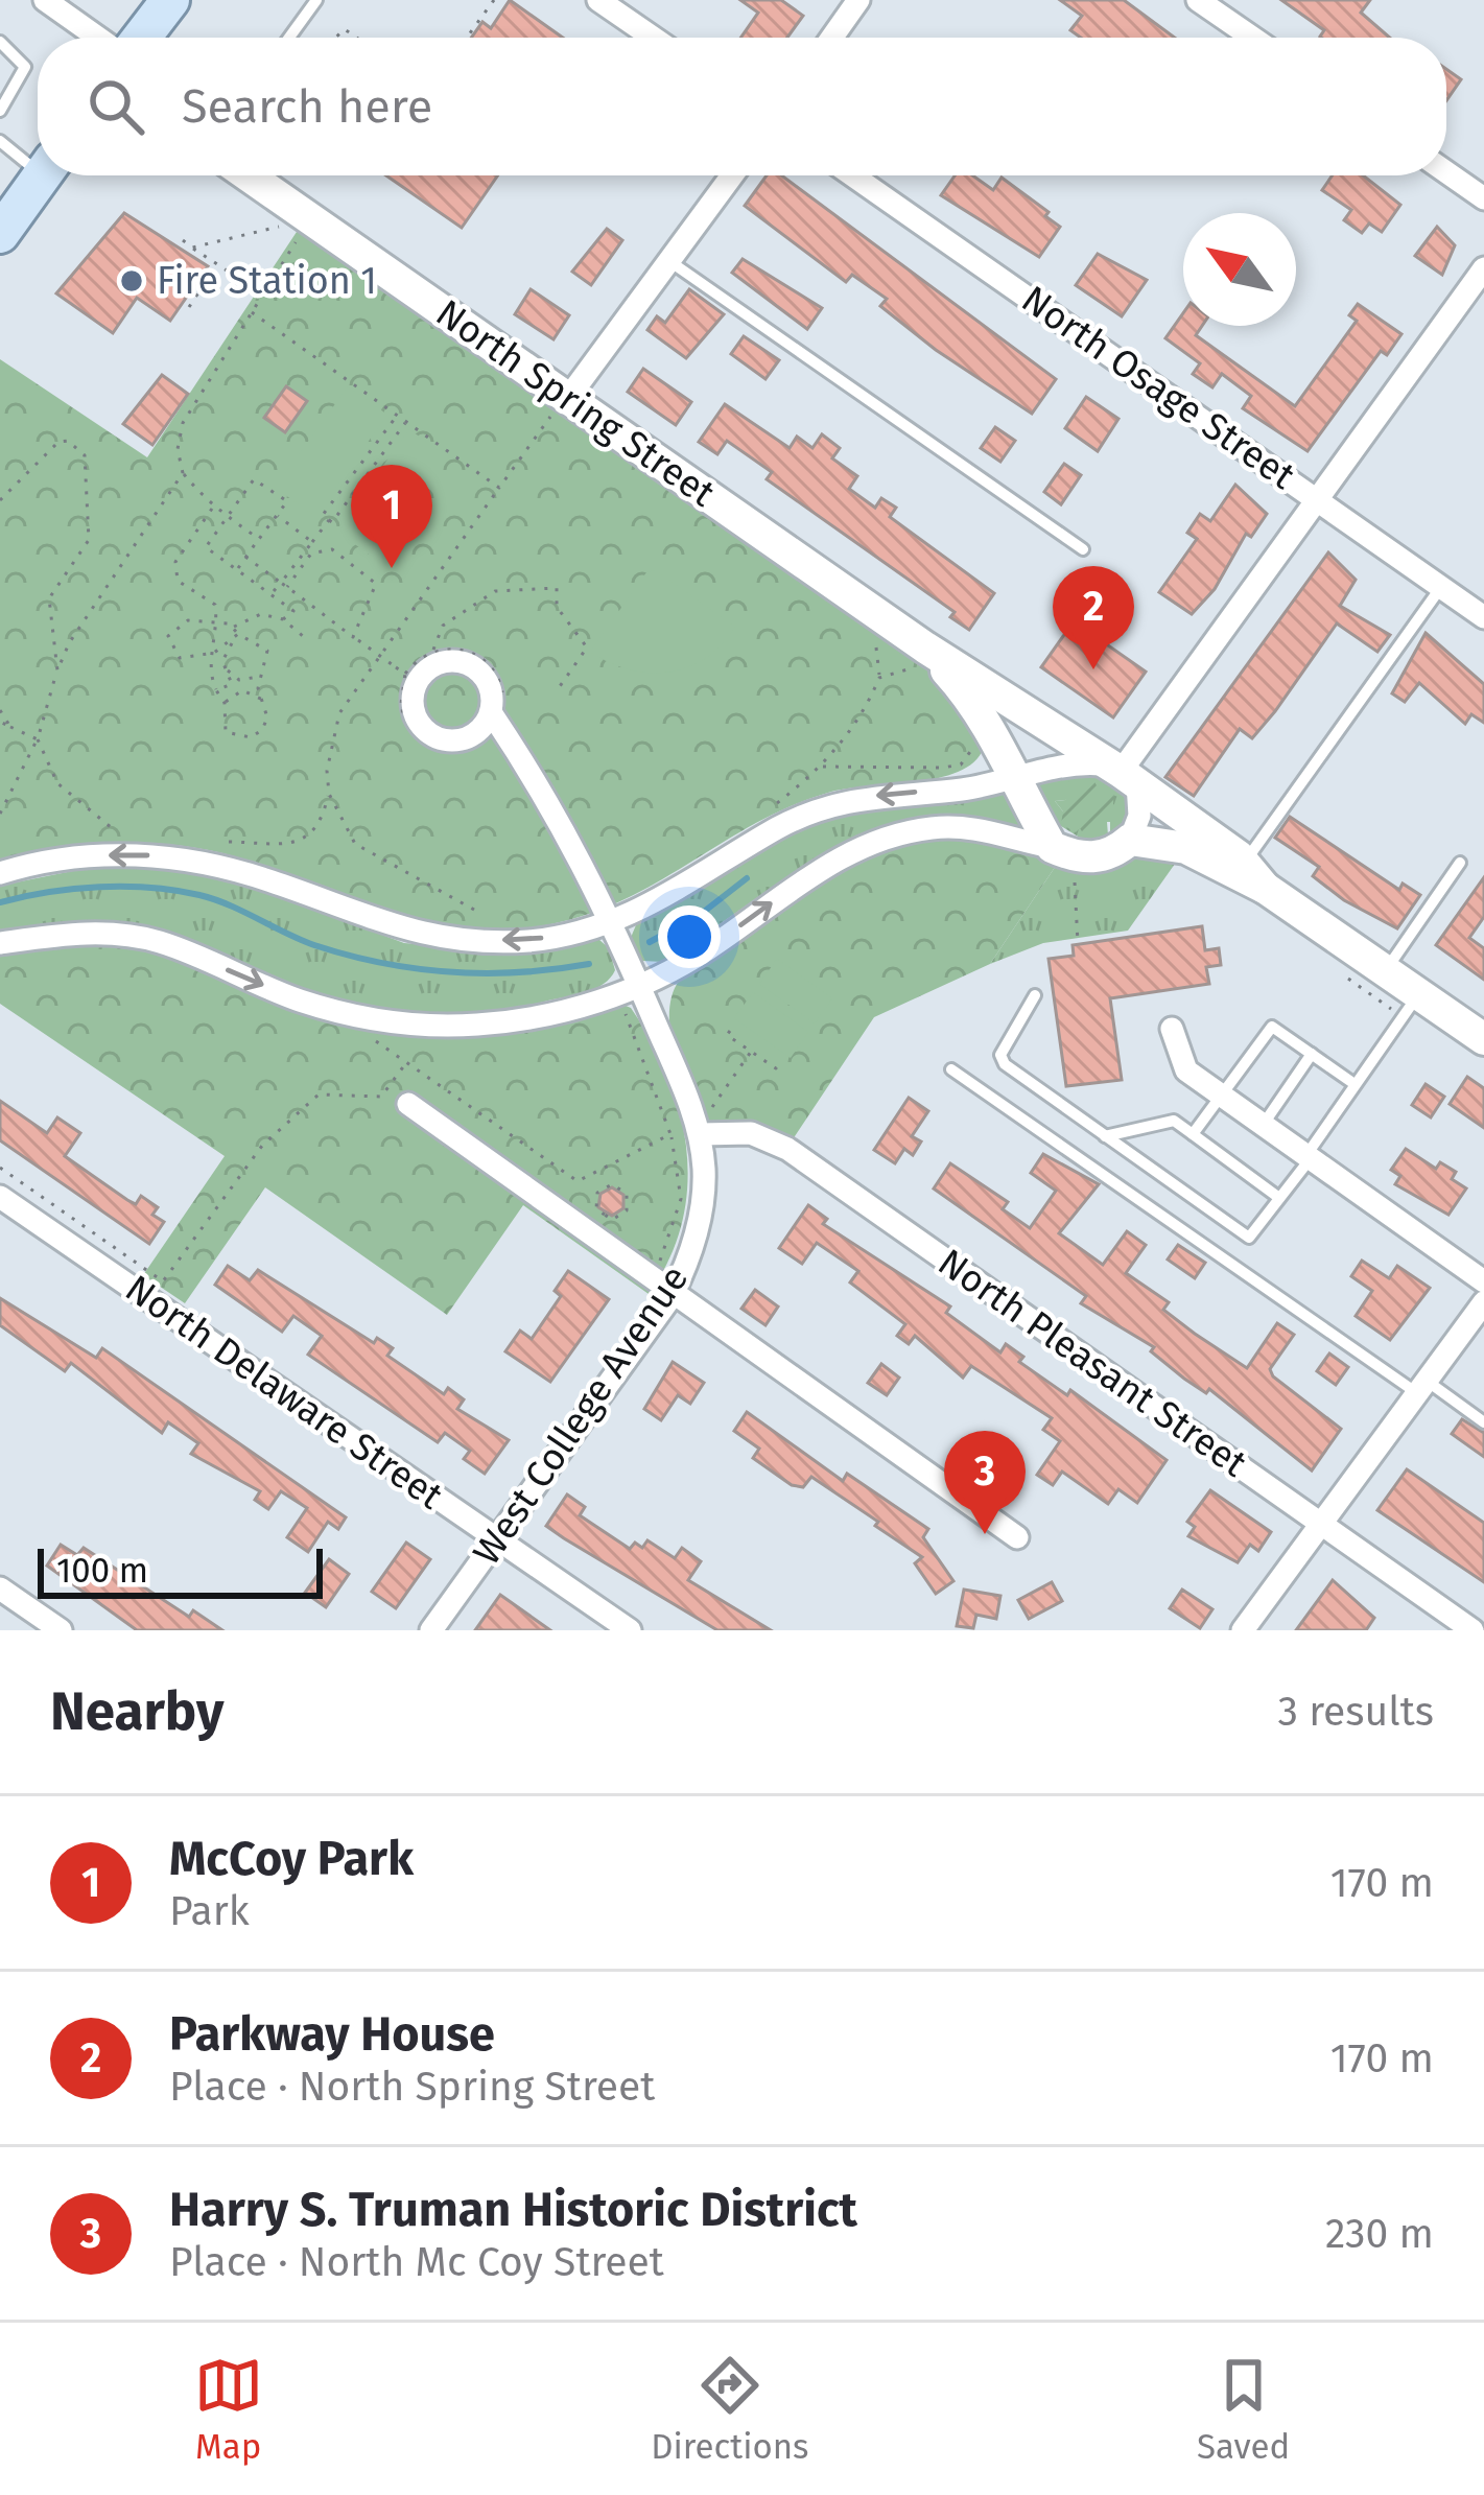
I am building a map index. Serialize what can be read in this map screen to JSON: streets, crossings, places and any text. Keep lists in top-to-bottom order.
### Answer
{
  "streets": {
    "street": [
      "North Osage Street",
      "North Spring Street",
      "North Pleasant Street",
      "North Delaware Street",
      "West College Avenue"
    ]
  },
  "crossings": [
    ["North Pleasant Street", "West College Avenue"],
    ["North Delaware Street", "West College Avenue"]
  ],
  "places": ["Fire Station 1"],
  "scale_bar": "100 m",
  "north": "top left",
  "page": {
    "search": "Search here",
    "pins": ["1", "2", "3"],
    "scale": "100 m",
    "heading": ["Nearby", "3 results"],
    "list": [
      {
        "mark": "1",
        "name": "McCoy Park",
        "note": "Park",
        "value": "170 m"
      },
      {
        "mark": "2",
        "name": "Parkway House",
        "note": "Place · North Spring Street",
        "value": "170 m"
      },
      {
        "mark": "3",
        "name": "Harry S. Truman Historic District",
        "note": "Place · North Mc Coy Street",
        "value": "230 m"
      }
    ],
    "nav": ["Map", "Directions", "Saved"]
  }
}
